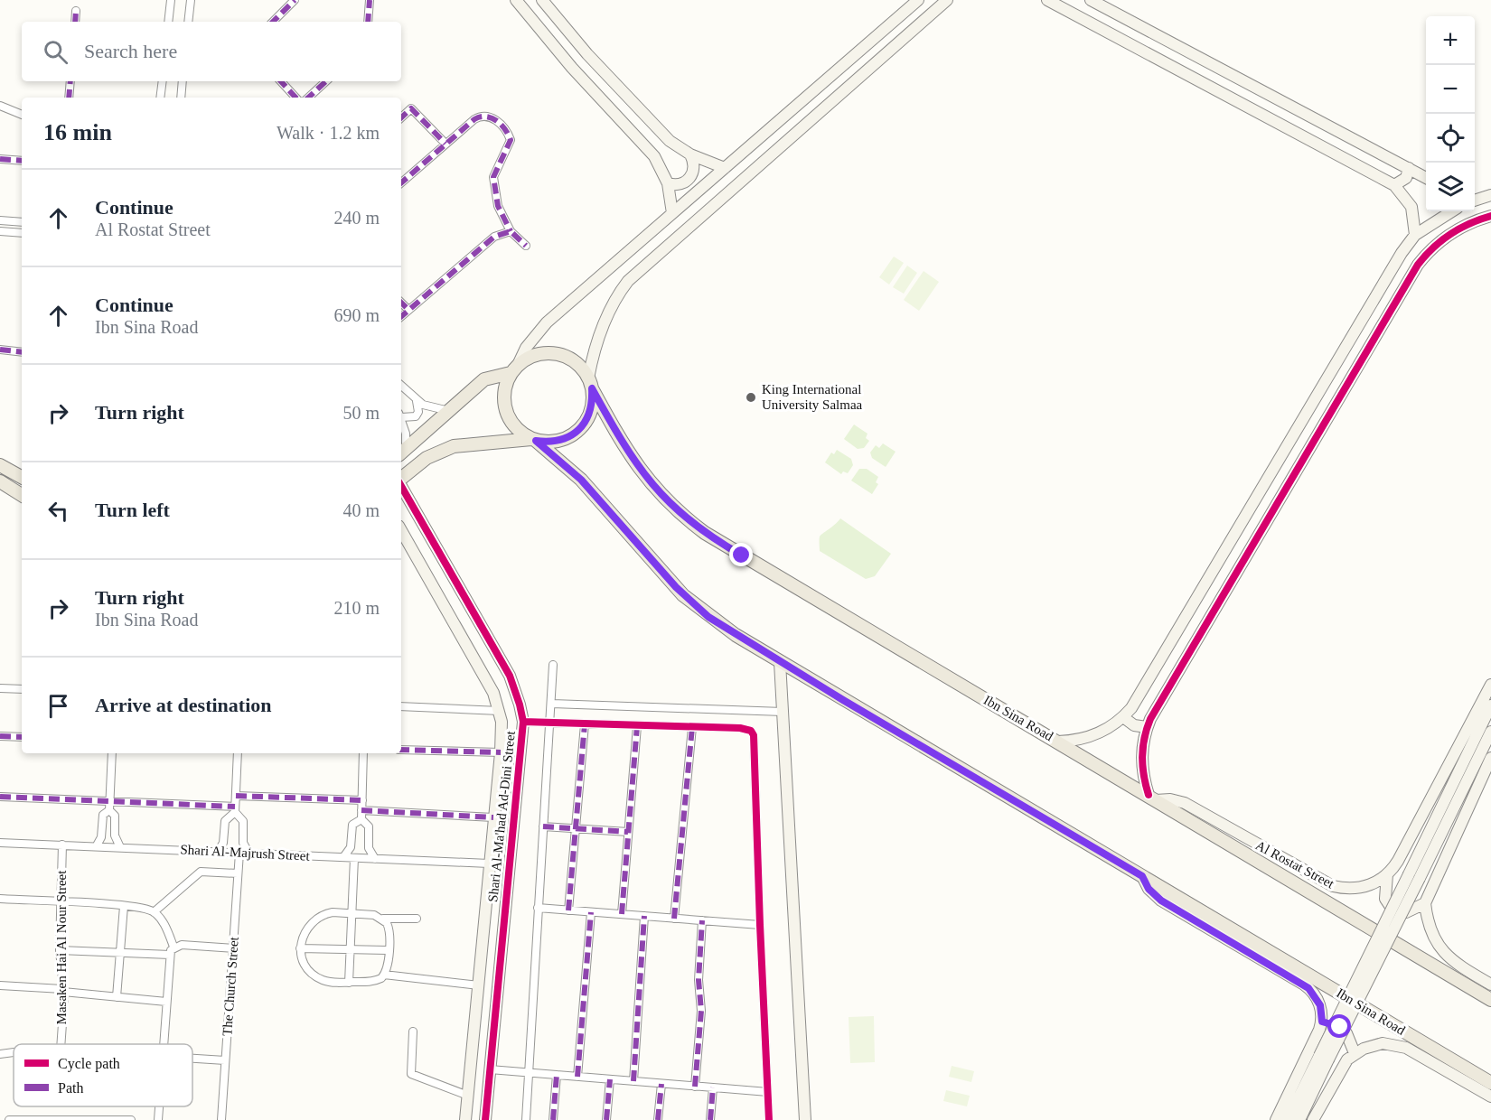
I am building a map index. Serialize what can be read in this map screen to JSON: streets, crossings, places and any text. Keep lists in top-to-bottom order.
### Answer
{
  "streets": {
    "main road": ["Ibn Sina Road"],
    "street": [
      "Shari Al-Ma'had Ad-Dini Street",
      "Shari Al-Majrush Street",
      "Al Rostat Street",
      "Masaken Hai Al Nour Street",
      "The Church Street"
    ]
  },
  "crossings": [
    ["Ibn Sina Road", "Al Rostat Street"],
    ["Shari Al-Ma'had Ad-Dini Street", "Shari Al-Majrush Street"],
    ["Shari Al-Majrush Street", "Masaken Hai Al Nour Street"],
    ["Shari Al-Majrush Street", "The Church Street"]
  ],
  "places": ["King International University Salmaa"],
  "legend": ["Cycle path", "Path"],
  "page": {
    "map_buttons": ["+", "−"],
    "search": "Search here",
    "heading": ["16 min", "Walk · 1.2 km"],
    "list": [
      ["Continue", "Al Rostat Street", "240 m"],
      ["Continue", "Ibn Sina Road", "690 m"],
      ["Turn right", "50 m"],
      ["Turn left", "40 m"],
      ["Turn right", "Ibn Sina Road", "210 m"],
      "Arrive at destination"
    ]
  }
}
